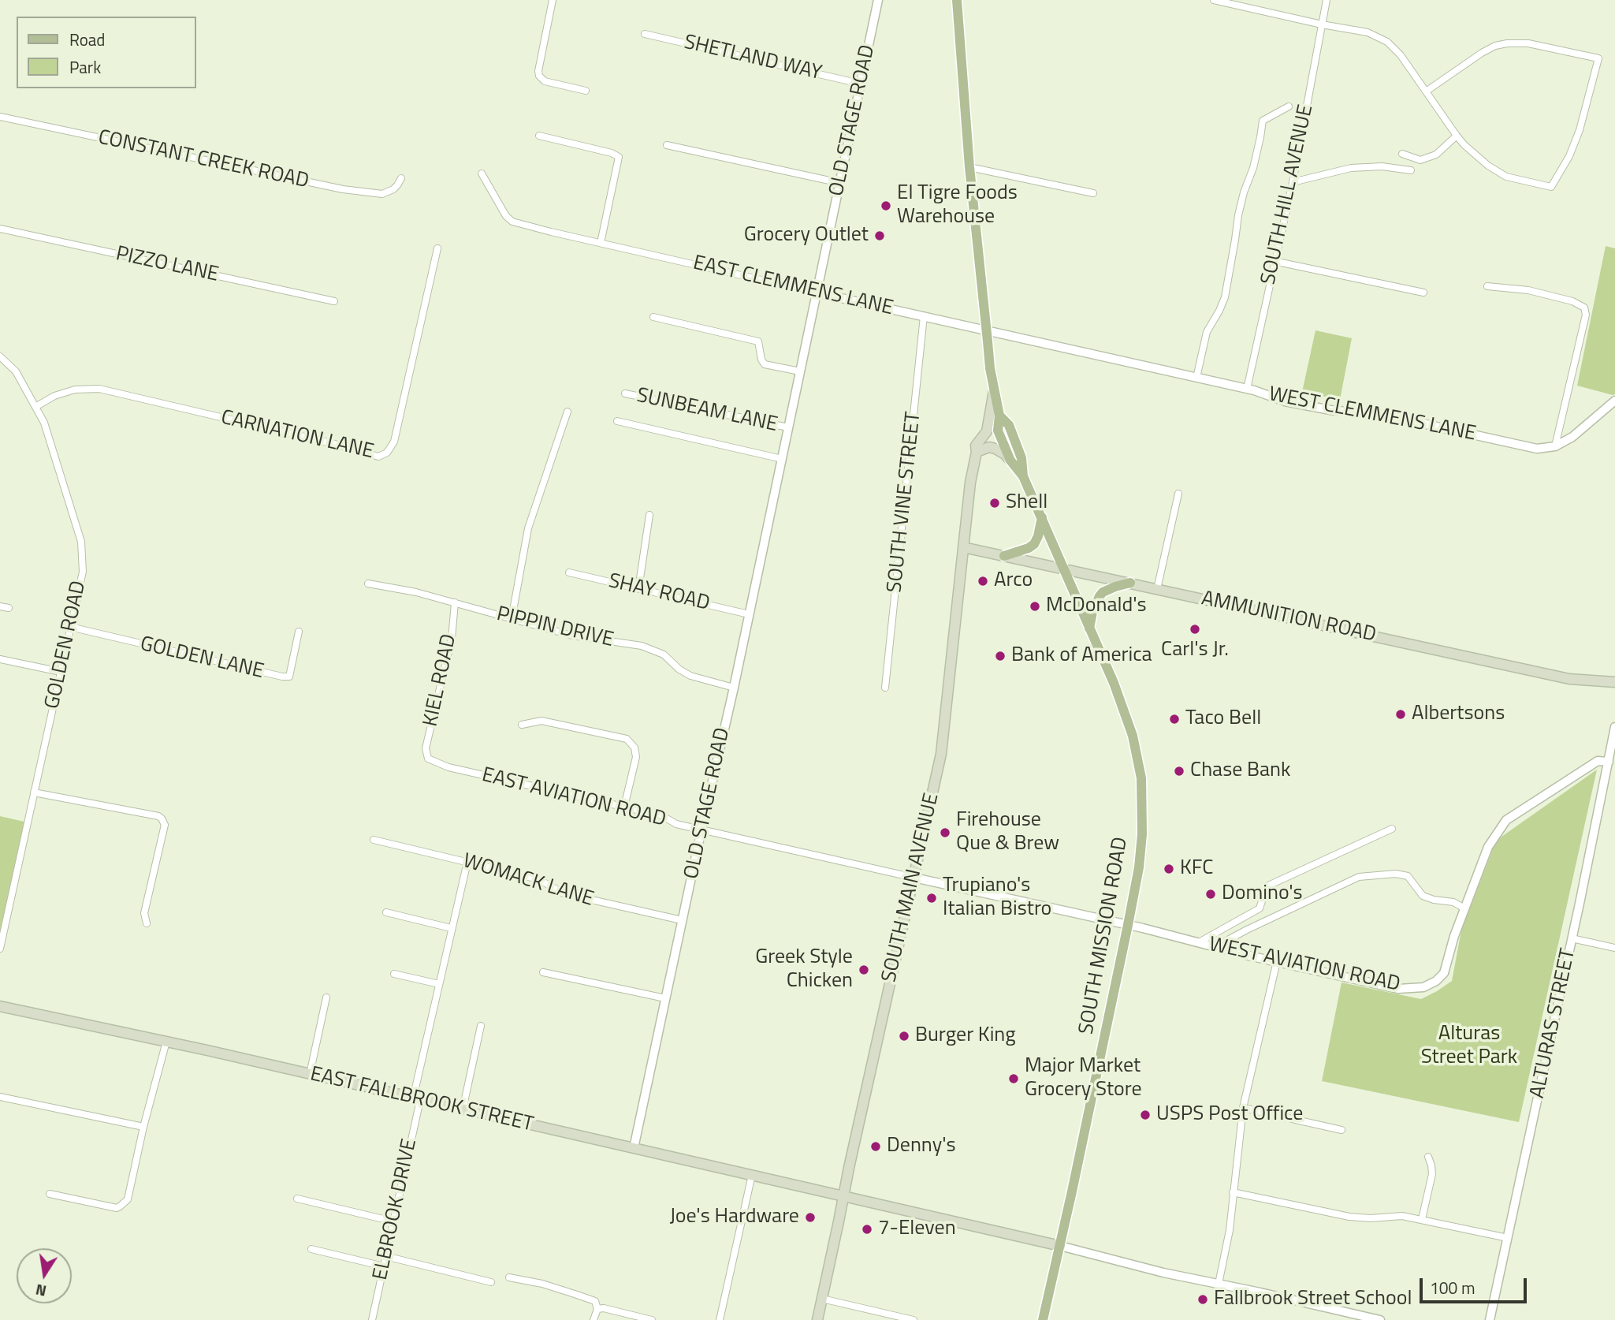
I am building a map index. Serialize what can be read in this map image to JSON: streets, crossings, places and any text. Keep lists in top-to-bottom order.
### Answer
{
  "streets": {
    "main road": [
      "AMMUNITION ROAD",
      "SOUTH MAIN AVENUE",
      "SOUTH MISSION ROAD",
      "EAST FALLBROOK STREET"
    ],
    "street": [
      "SHETLAND WAY",
      "OLD STAGE ROAD",
      "CONSTANT CREEK ROAD",
      "SOUTH HILL AVENUE",
      "PIZZO LANE",
      "EAST CLEMMENS LANE",
      "SUNBEAM LANE",
      "WEST CLEMMENS LANE",
      "CARNATION LANE",
      "SOUTH VINE STREET",
      "SHAY ROAD",
      "PIPPIN DRIVE",
      "GOLDEN ROAD",
      "GOLDEN LANE",
      "KIEL ROAD",
      "EAST AVIATION ROAD",
      "WOMACK LANE",
      "WEST AVIATION ROAD",
      "ALTURAS STREET",
      "ELBROOK DRIVE"
    ]
  },
  "crossings": [
    ["SHETLAND WAY", "OLD STAGE ROAD"],
    ["OLD STAGE ROAD", "EAST CLEMMENS LANE"],
    ["OLD STAGE ROAD", "SUNBEAM LANE"],
    ["OLD STAGE ROAD", "SHAY ROAD"],
    ["OLD STAGE ROAD", "PIPPIN DRIVE"],
    ["OLD STAGE ROAD", "EAST AVIATION ROAD"],
    ["OLD STAGE ROAD", "WOMACK LANE"],
    ["OLD STAGE ROAD", "EAST FALLBROOK STREET"],
    ["SOUTH HILL AVENUE", "WEST CLEMMENS LANE"],
    ["EAST CLEMMENS LANE", "WEST CLEMMENS LANE"],
    ["EAST CLEMMENS LANE", "SOUTH VINE STREET"],
    ["EAST CLEMMENS LANE", "SOUTH MISSION ROAD"],
    ["WEST CLEMMENS LANE", "SOUTH MISSION ROAD"],
    ["CARNATION LANE", "GOLDEN ROAD"],
    ["AMMUNITION ROAD", "SOUTH MAIN AVENUE"],
    ["AMMUNITION ROAD", "SOUTH MISSION ROAD"],
    ["PIPPIN DRIVE", "KIEL ROAD"],
    ["GOLDEN ROAD", "GOLDEN LANE"],
    ["KIEL ROAD", "EAST AVIATION ROAD"],
    ["EAST AVIATION ROAD", "SOUTH MAIN AVENUE"],
    ["EAST AVIATION ROAD", "WEST AVIATION ROAD"],
    ["WOMACK LANE", "ELBROOK DRIVE"],
    ["SOUTH MAIN AVENUE", "SOUTH MISSION ROAD"],
    ["SOUTH MAIN AVENUE", "WEST AVIATION ROAD"],
    ["SOUTH MAIN AVENUE", "EAST FALLBROOK STREET"],
    ["SOUTH MISSION ROAD", "WEST AVIATION ROAD"],
    ["SOUTH MISSION ROAD", "EAST FALLBROOK STREET"],
    ["WEST AVIATION ROAD", "ALTURAS STREET"],
    ["EAST FALLBROOK STREET", "ELBROOK DRIVE"]
  ],
  "parks": ["Alturas Street Park"],
  "places": [
    "El Tigre Foods Warehouse",
    "Grocery Outlet",
    "Shell",
    "Arco",
    "McDonald's",
    "Carl's Jr.",
    "Bank of America",
    "Albertsons",
    "Taco Bell",
    "Chase Bank",
    "Firehouse Que & Brew",
    "KFC",
    "Domino's",
    "Trupiano's Italian Bistro",
    "Greek Style Chicken",
    "Burger King",
    "Major Market Grocery Store",
    "USPS Post Office",
    "Denny's",
    "Joe's Hardware",
    "7-Eleven",
    "Fallbrook Street School"
  ],
  "legend": ["Road", "Park"],
  "scale_bar": "100 m",
  "north": "bottom"
}
